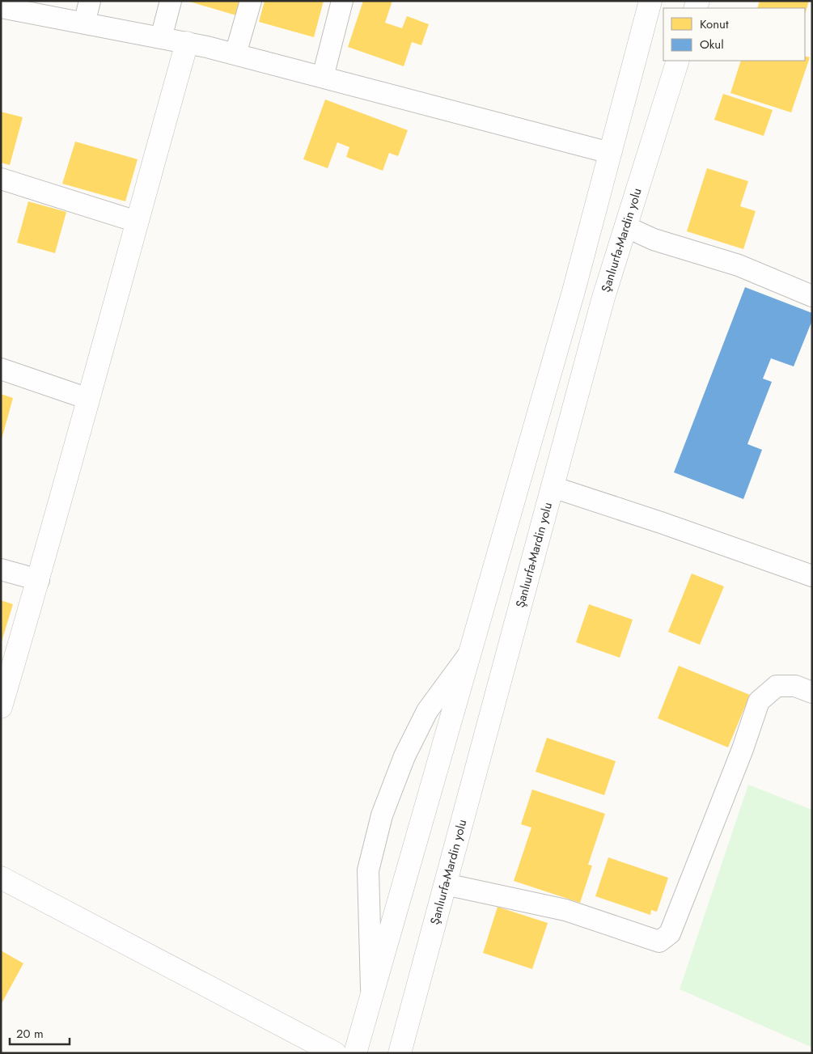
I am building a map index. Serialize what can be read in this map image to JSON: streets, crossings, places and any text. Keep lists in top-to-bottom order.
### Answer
{
  "streets": {
    "main road": ["Şanlıurfa-Mardin yolu"]
  },
  "legend": ["Konut", "Okul"],
  "scale_bar": "20 m"
}
